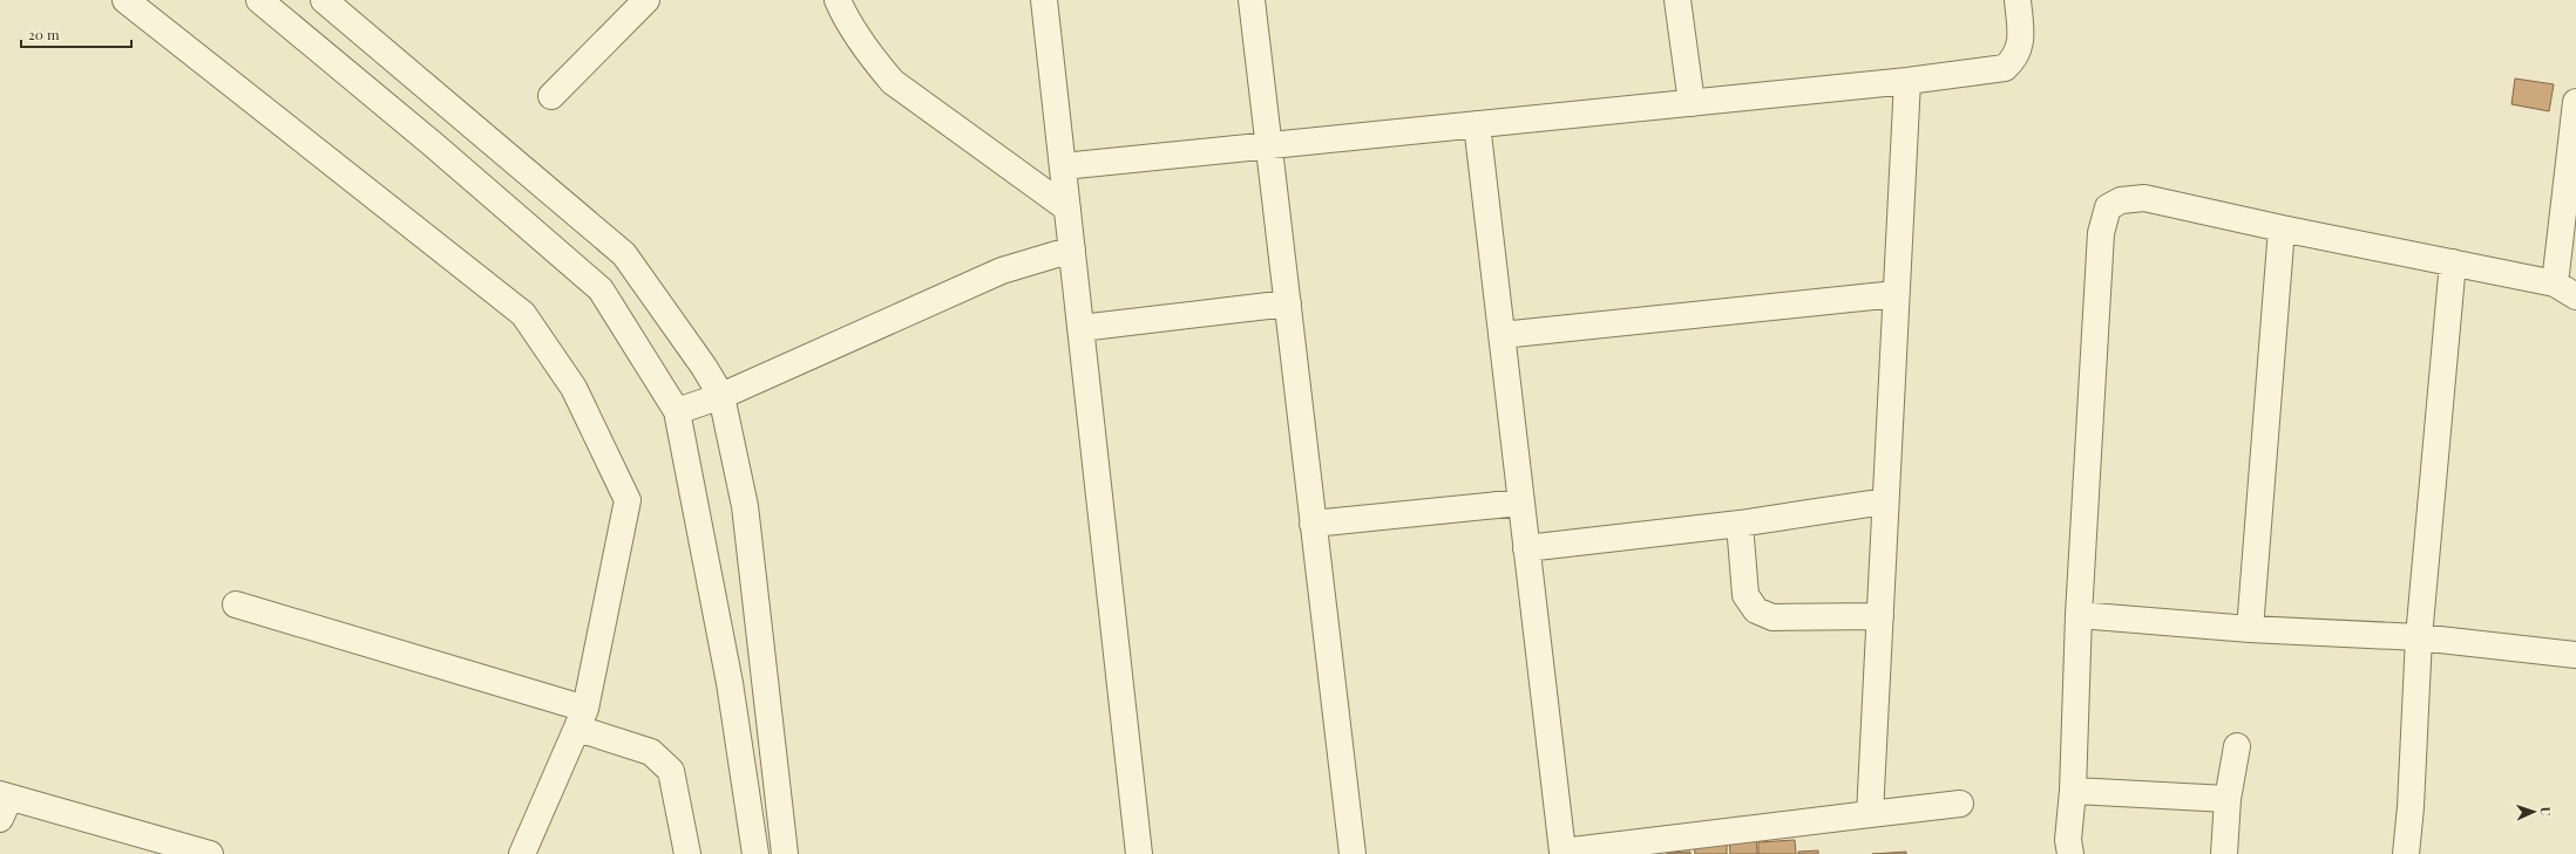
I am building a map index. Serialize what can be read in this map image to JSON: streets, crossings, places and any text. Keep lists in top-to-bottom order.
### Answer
{
  "scale_bar": "20 m",
  "north": "right"
}
